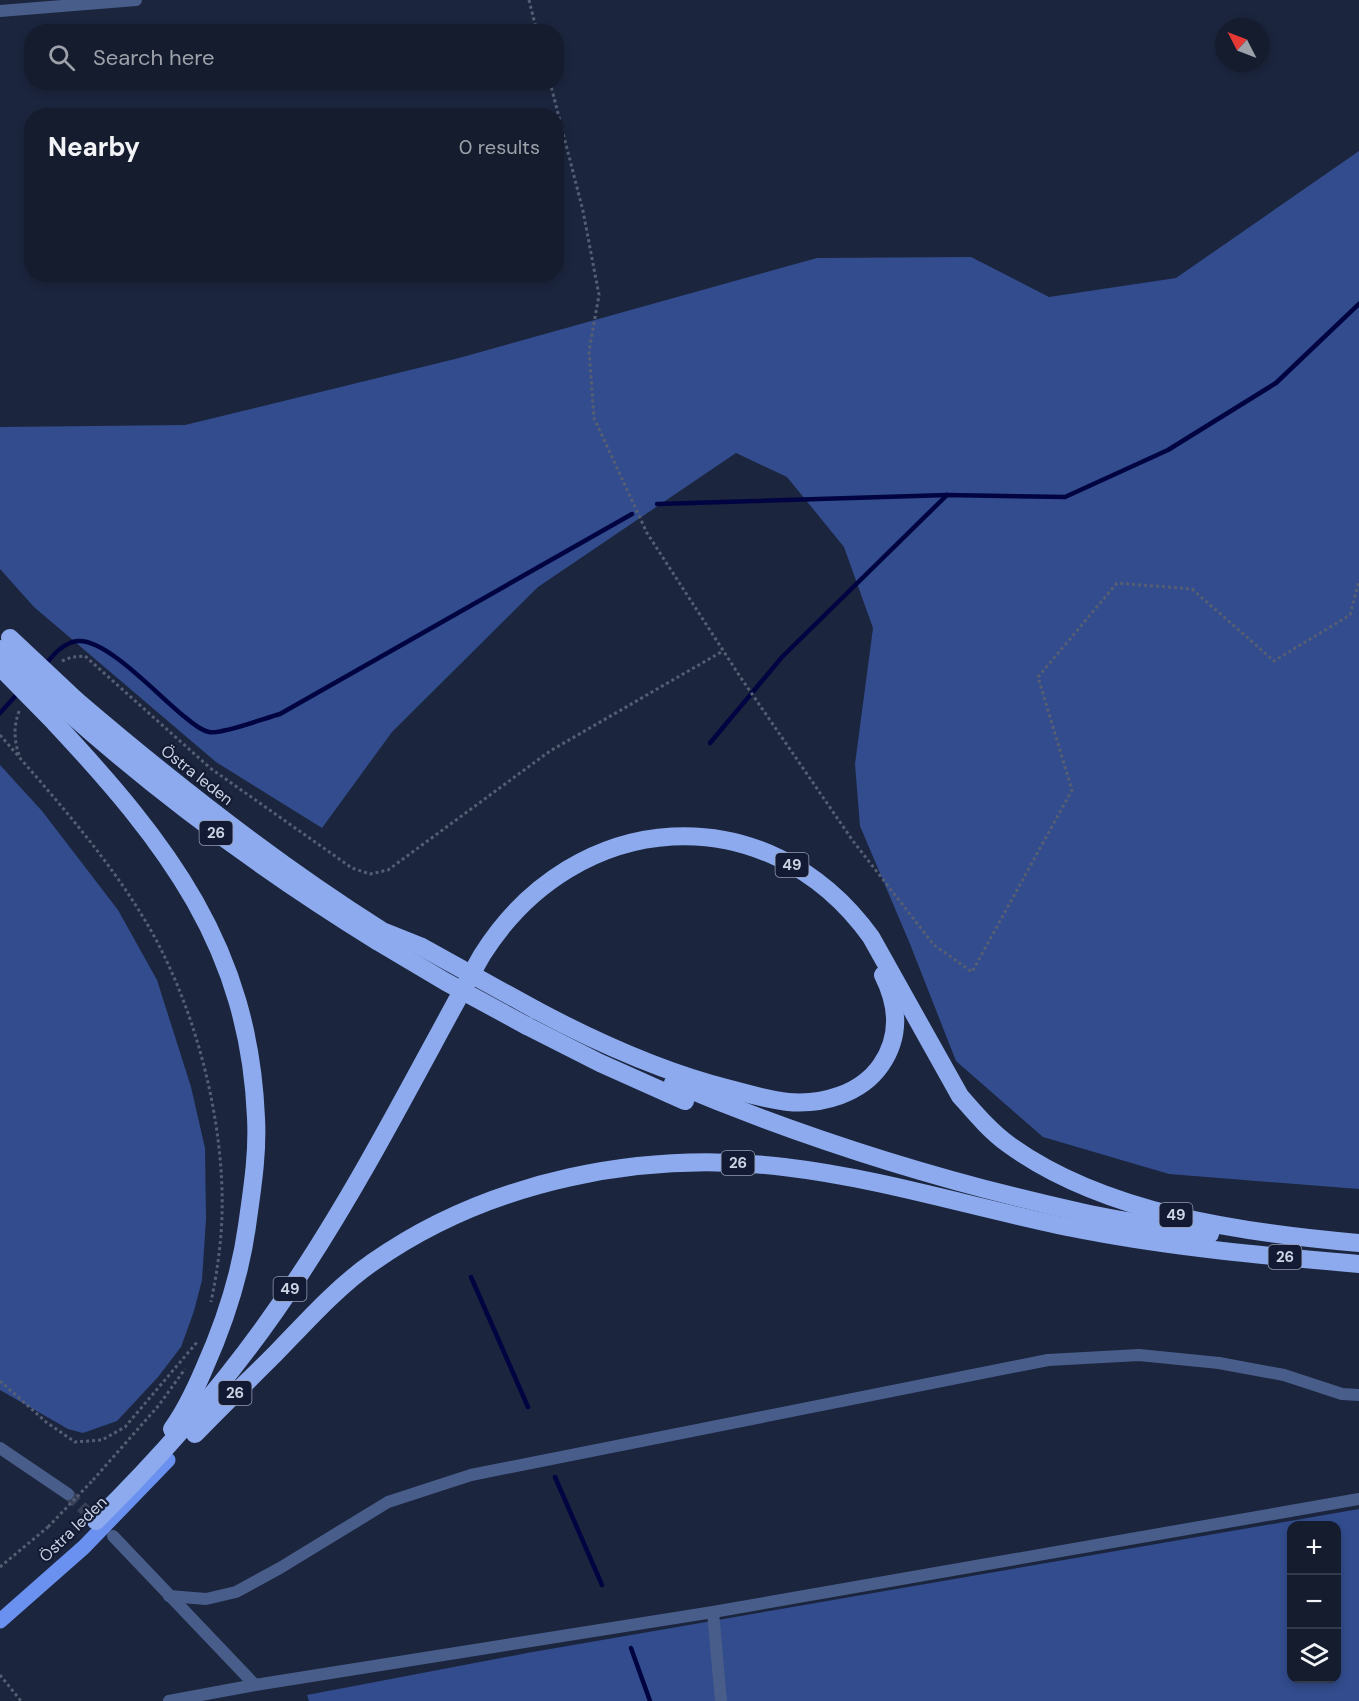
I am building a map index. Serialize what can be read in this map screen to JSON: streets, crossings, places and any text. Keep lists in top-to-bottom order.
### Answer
{
  "streets": {
    "highway": ["26", "49"],
    "main road": ["Östra leden"]
  },
  "crossings": [
    ["Östra leden", "26"],
    ["Östra leden", "49"],
    ["26", "49"]
  ],
  "north": "top left",
  "page": {
    "search": "Search here",
    "heading": ["Nearby", "0 results"],
    "map_buttons": ["+", "−"]
  }
}
